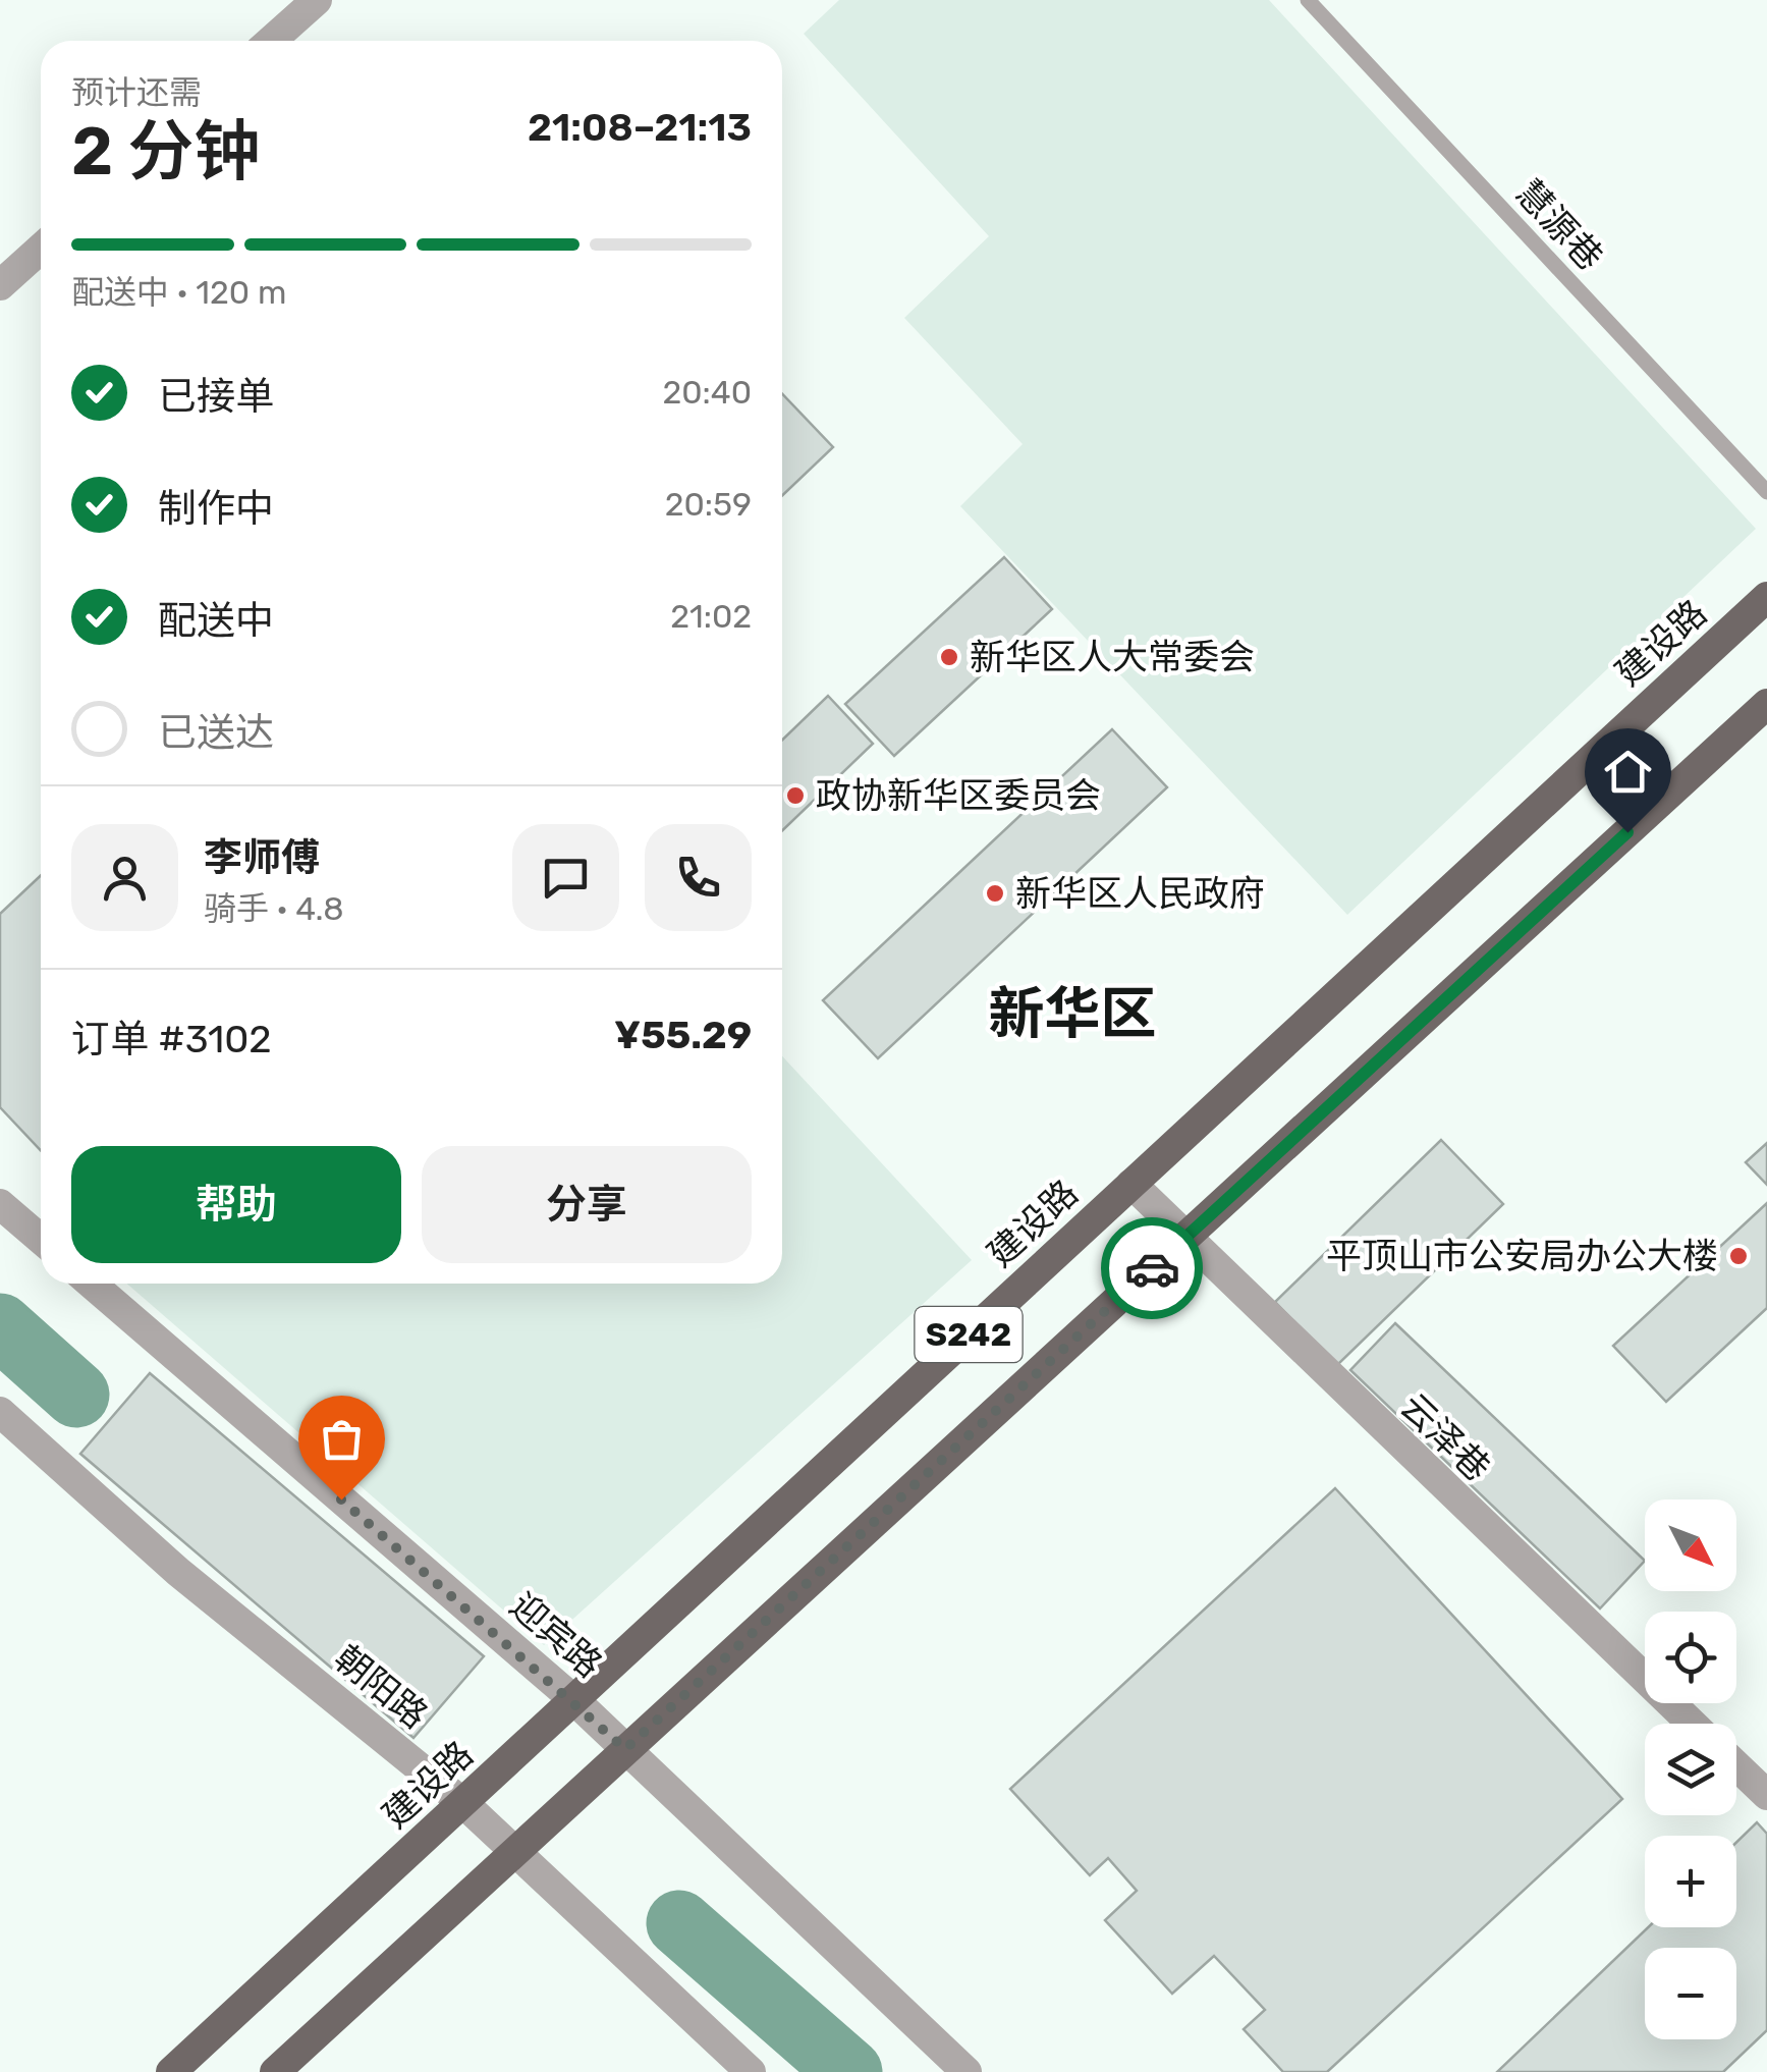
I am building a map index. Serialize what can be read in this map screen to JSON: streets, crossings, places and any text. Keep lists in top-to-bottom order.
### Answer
{
  "streets": {
    "main road": ["建设路", "S242"],
    "street": ["云泽巷", "迎宾路", "朝阳路"],
    "lane": ["慧源巷"]
  },
  "crossings": [
    ["建设路", "云泽巷"],
    ["建设路", "迎宾路"],
    ["建设路", "朝阳路"],
    ["S242", "云泽巷"],
    ["S242", "迎宾路"],
    ["S242", "朝阳路"]
  ],
  "districts": ["新华区"],
  "places": [
    "新华区人大常委会",
    "政协新华区委员会",
    "新华区人民政府",
    "平顶山市公安局办公大楼"
  ],
  "north": "bottom right",
  "page": {
    "heading": ["2 分钟", "预计还需", "21:08–21:13"],
    "panel": [
      "李师傅",
      "骑手 · 4.8",
      "订单 #3102",
      "¥55.29"
    ],
    "bar": "配送中 · 120 m",
    "list": [
      ["已接单", "20:40"],
      ["制作中", "20:59"],
      ["配送中", "21:02"],
      "已送达"
    ],
    "buttons": ["帮助", "分享"],
    "map_buttons": ["+", "−"]
  }
}
